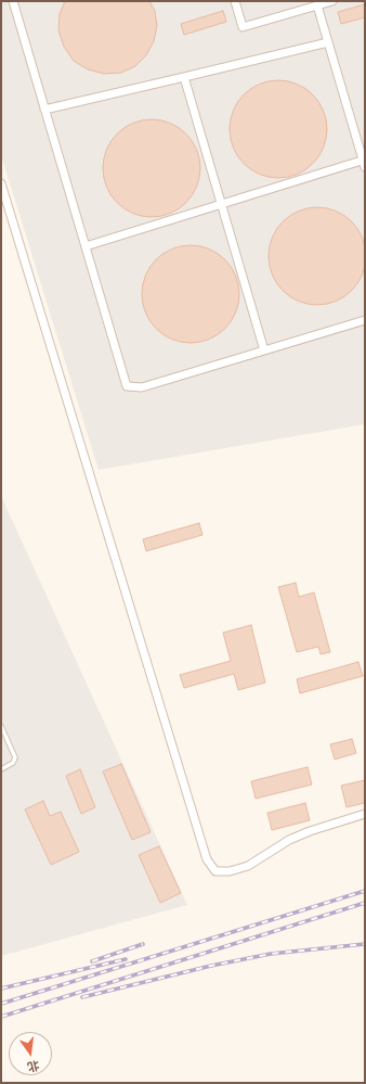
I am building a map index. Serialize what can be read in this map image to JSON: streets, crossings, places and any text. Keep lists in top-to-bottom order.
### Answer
{
  "north": "bottom"
}
